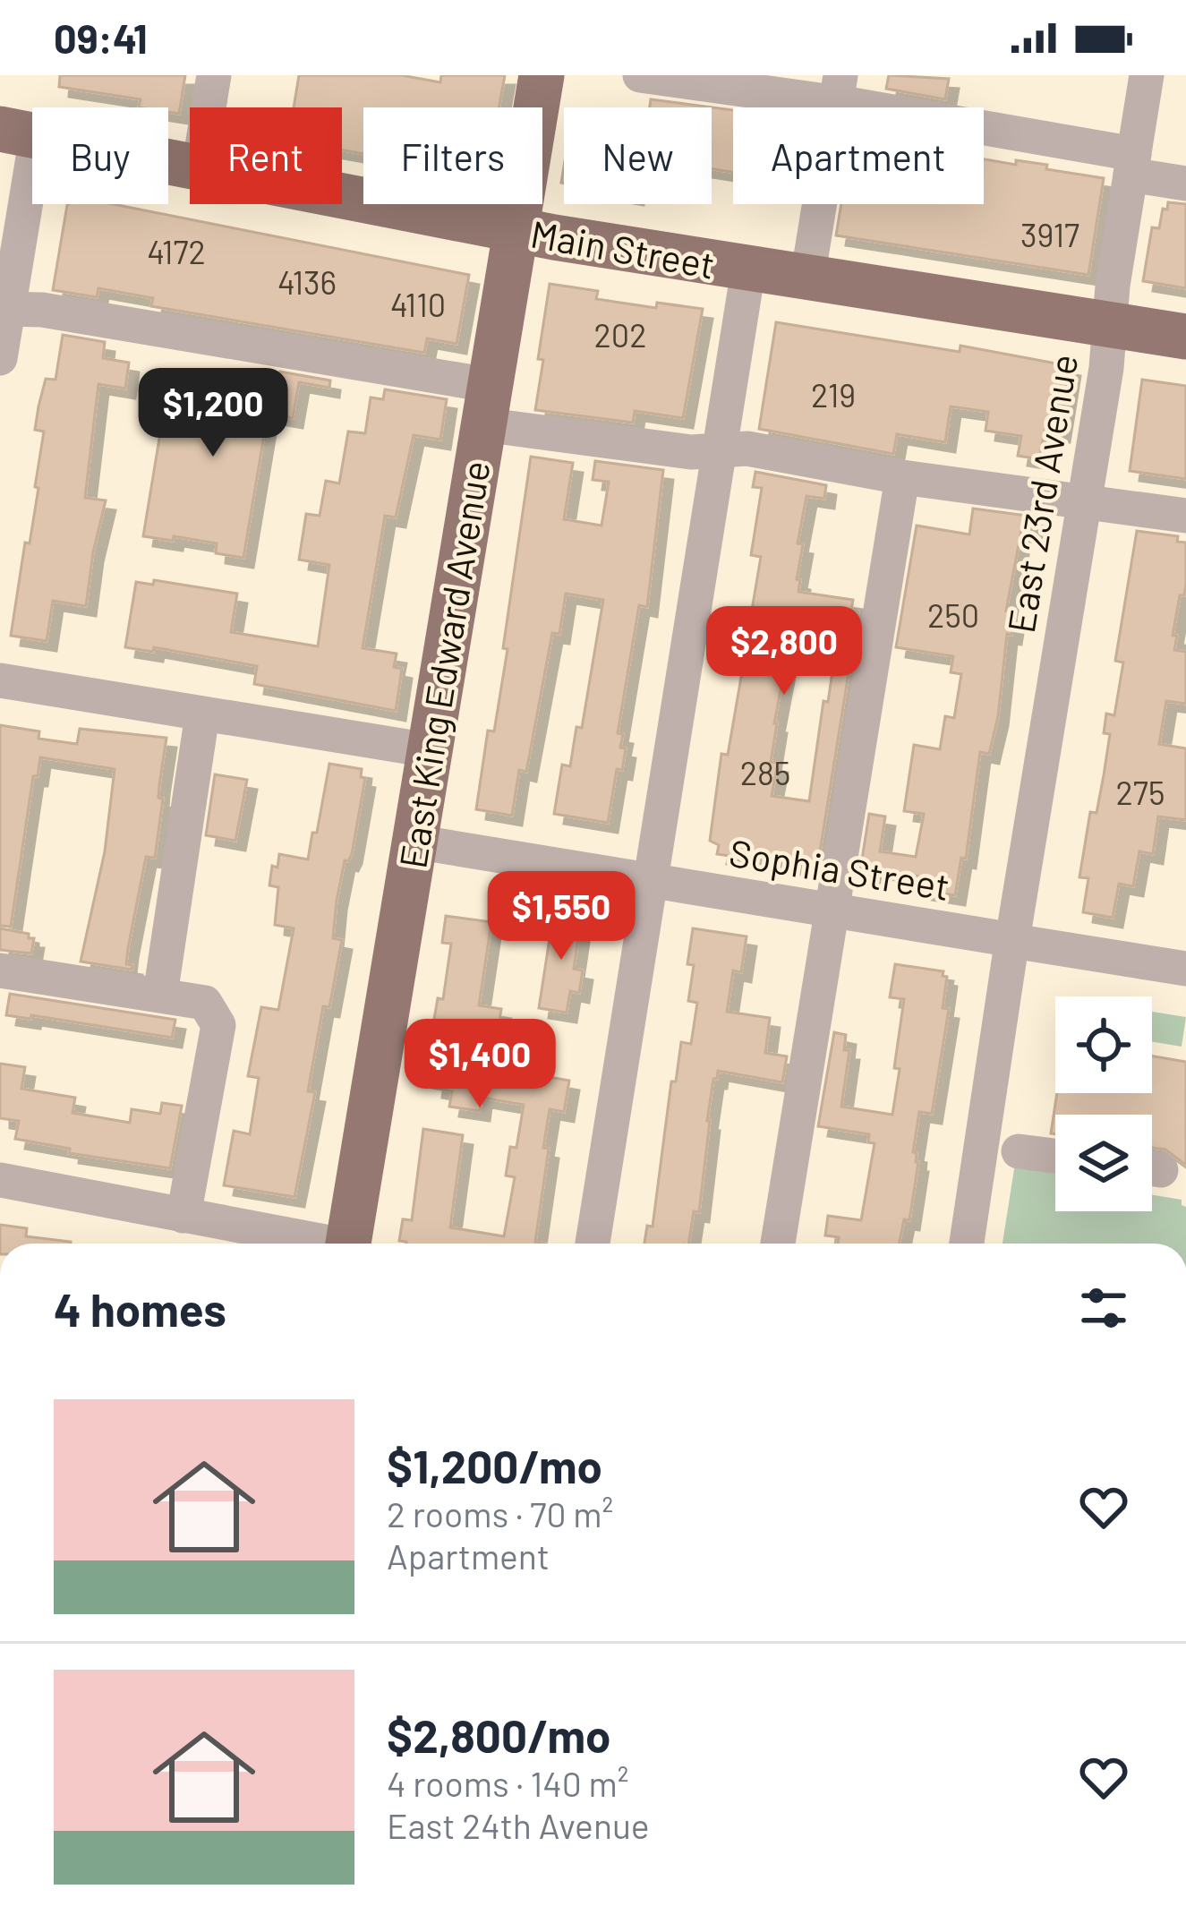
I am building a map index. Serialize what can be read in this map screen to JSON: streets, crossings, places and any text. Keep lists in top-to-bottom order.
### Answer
{
  "streets": {
    "main road": ["Main Street", "East King Edward Avenue"],
    "street": ["East 23rd Avenue", "Sophia Street"]
  },
  "crossings": [
    ["Main Street", "East 23rd Avenue"],
    ["Main Street", "East King Edward Avenue"],
    ["East 23rd Avenue", "Sophia Street"],
    ["East King Edward Avenue", "Sophia Street"]
  ],
  "house_numbers": [
    "3917",
    "4172",
    "4136",
    "4110",
    "202",
    "219",
    "250",
    "285",
    "275"
  ],
  "page": {
    "status": "09:41",
    "chip": [
      "Buy",
      "Rent",
      "Filters",
      "New",
      "Apartment"
    ],
    "price": [
      "$1,200",
      "$2,800",
      "$1,550",
      "$1,400"
    ],
    "heading": "4 homes",
    "list": [
      {
        "name": "$1,200/mo",
        "note": "2 rooms · 70 m² · Apartment"
      },
      {
        "name": "$2,800/mo",
        "note": "4 rooms · 140 m² · East 24th Avenue"
      }
    ]
  }
}
